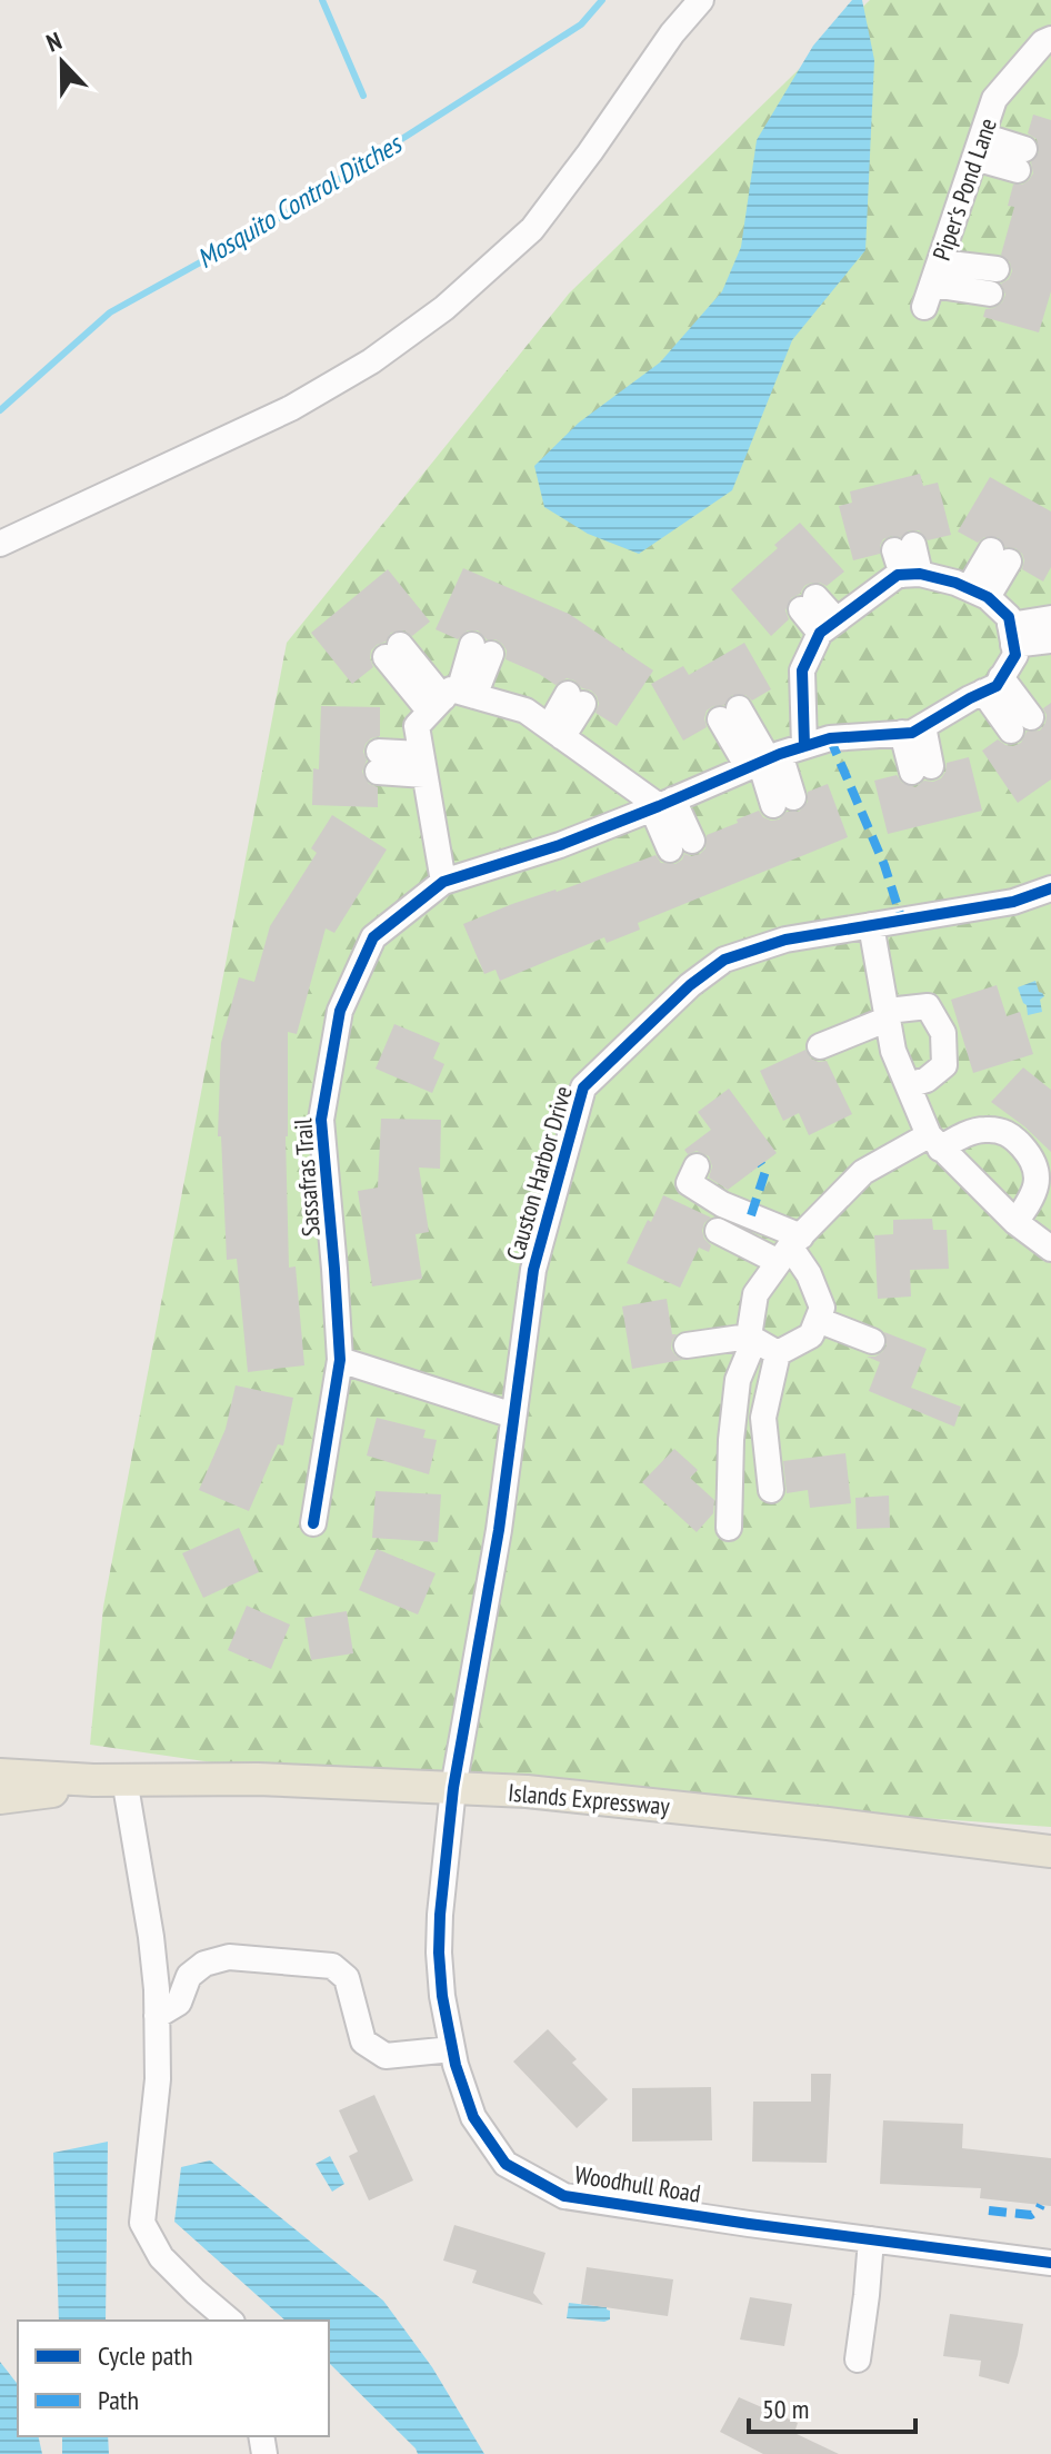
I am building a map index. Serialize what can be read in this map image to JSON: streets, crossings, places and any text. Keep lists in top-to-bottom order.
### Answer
{
  "streets": {
    "main road": ["Islands Expressway"],
    "street": [
      "Piper's Pond Lane",
      "Causton Harbor Drive",
      "Sassafras Trail",
      "Woodhull Road"
    ]
  },
  "crossings": [
    ["Causton Harbor Drive", "Islands Expressway"],
    ["Causton Harbor Drive", "Woodhull Road"],
    ["Islands Expressway", "Woodhull Road"]
  ],
  "water": ["Mosquito Control Ditches"],
  "legend": ["Cycle path", "Path"],
  "scale_bar": "50 m",
  "north": "top"
}
